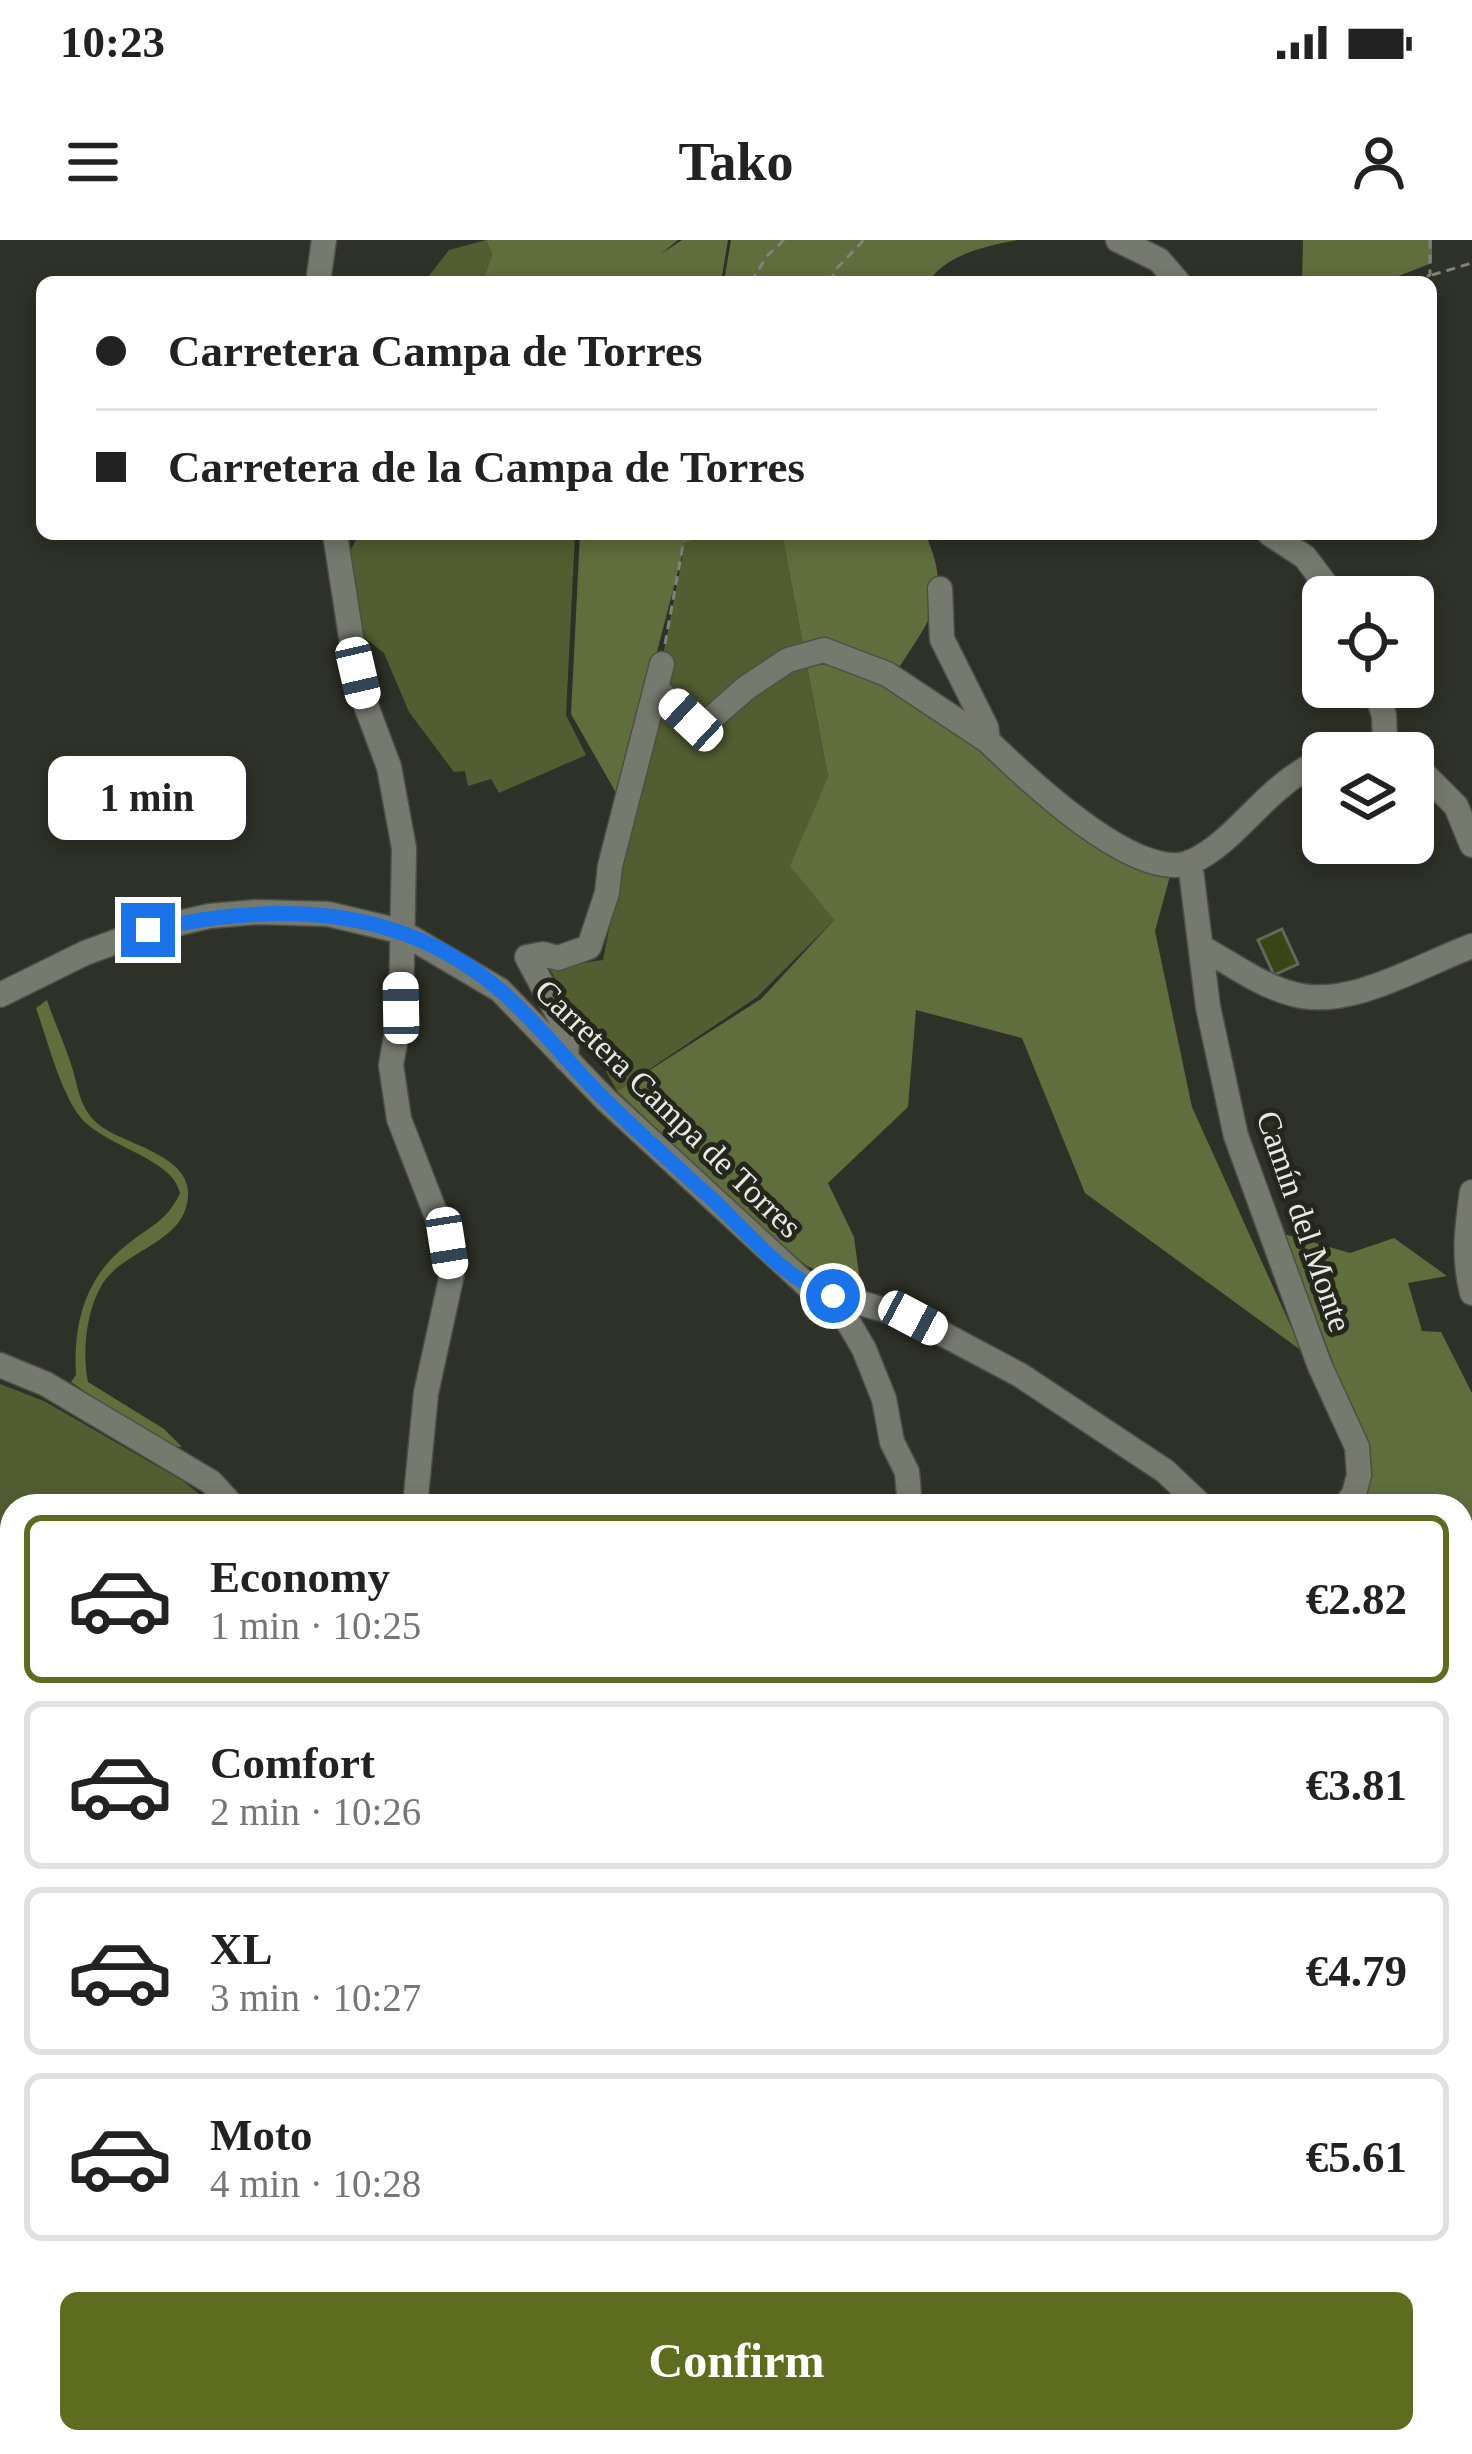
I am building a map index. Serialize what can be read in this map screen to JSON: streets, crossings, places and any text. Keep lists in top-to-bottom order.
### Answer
{
  "streets": {
    "street": ["Carretera Campa de Torres", "Camín del Monte"]
  },
  "page": {
    "status": "10:23",
    "header": "Tako",
    "banner": ["Carretera Campa de Torres", "Carretera de la Campa de Torres"],
    "bubble": "1 min",
    "list": [
      {
        "name": "Economy",
        "note": "1 min · 10:25",
        "value": "€2.82"
      },
      {
        "name": "Comfort",
        "note": "2 min · 10:26",
        "value": "€3.81"
      },
      {
        "name": "XL",
        "note": "3 min · 10:27",
        "value": "€4.79"
      },
      {
        "name": "Moto",
        "note": "4 min · 10:28",
        "value": "€5.61"
      }
    ],
    "buttons": "Confirm"
  }
}
